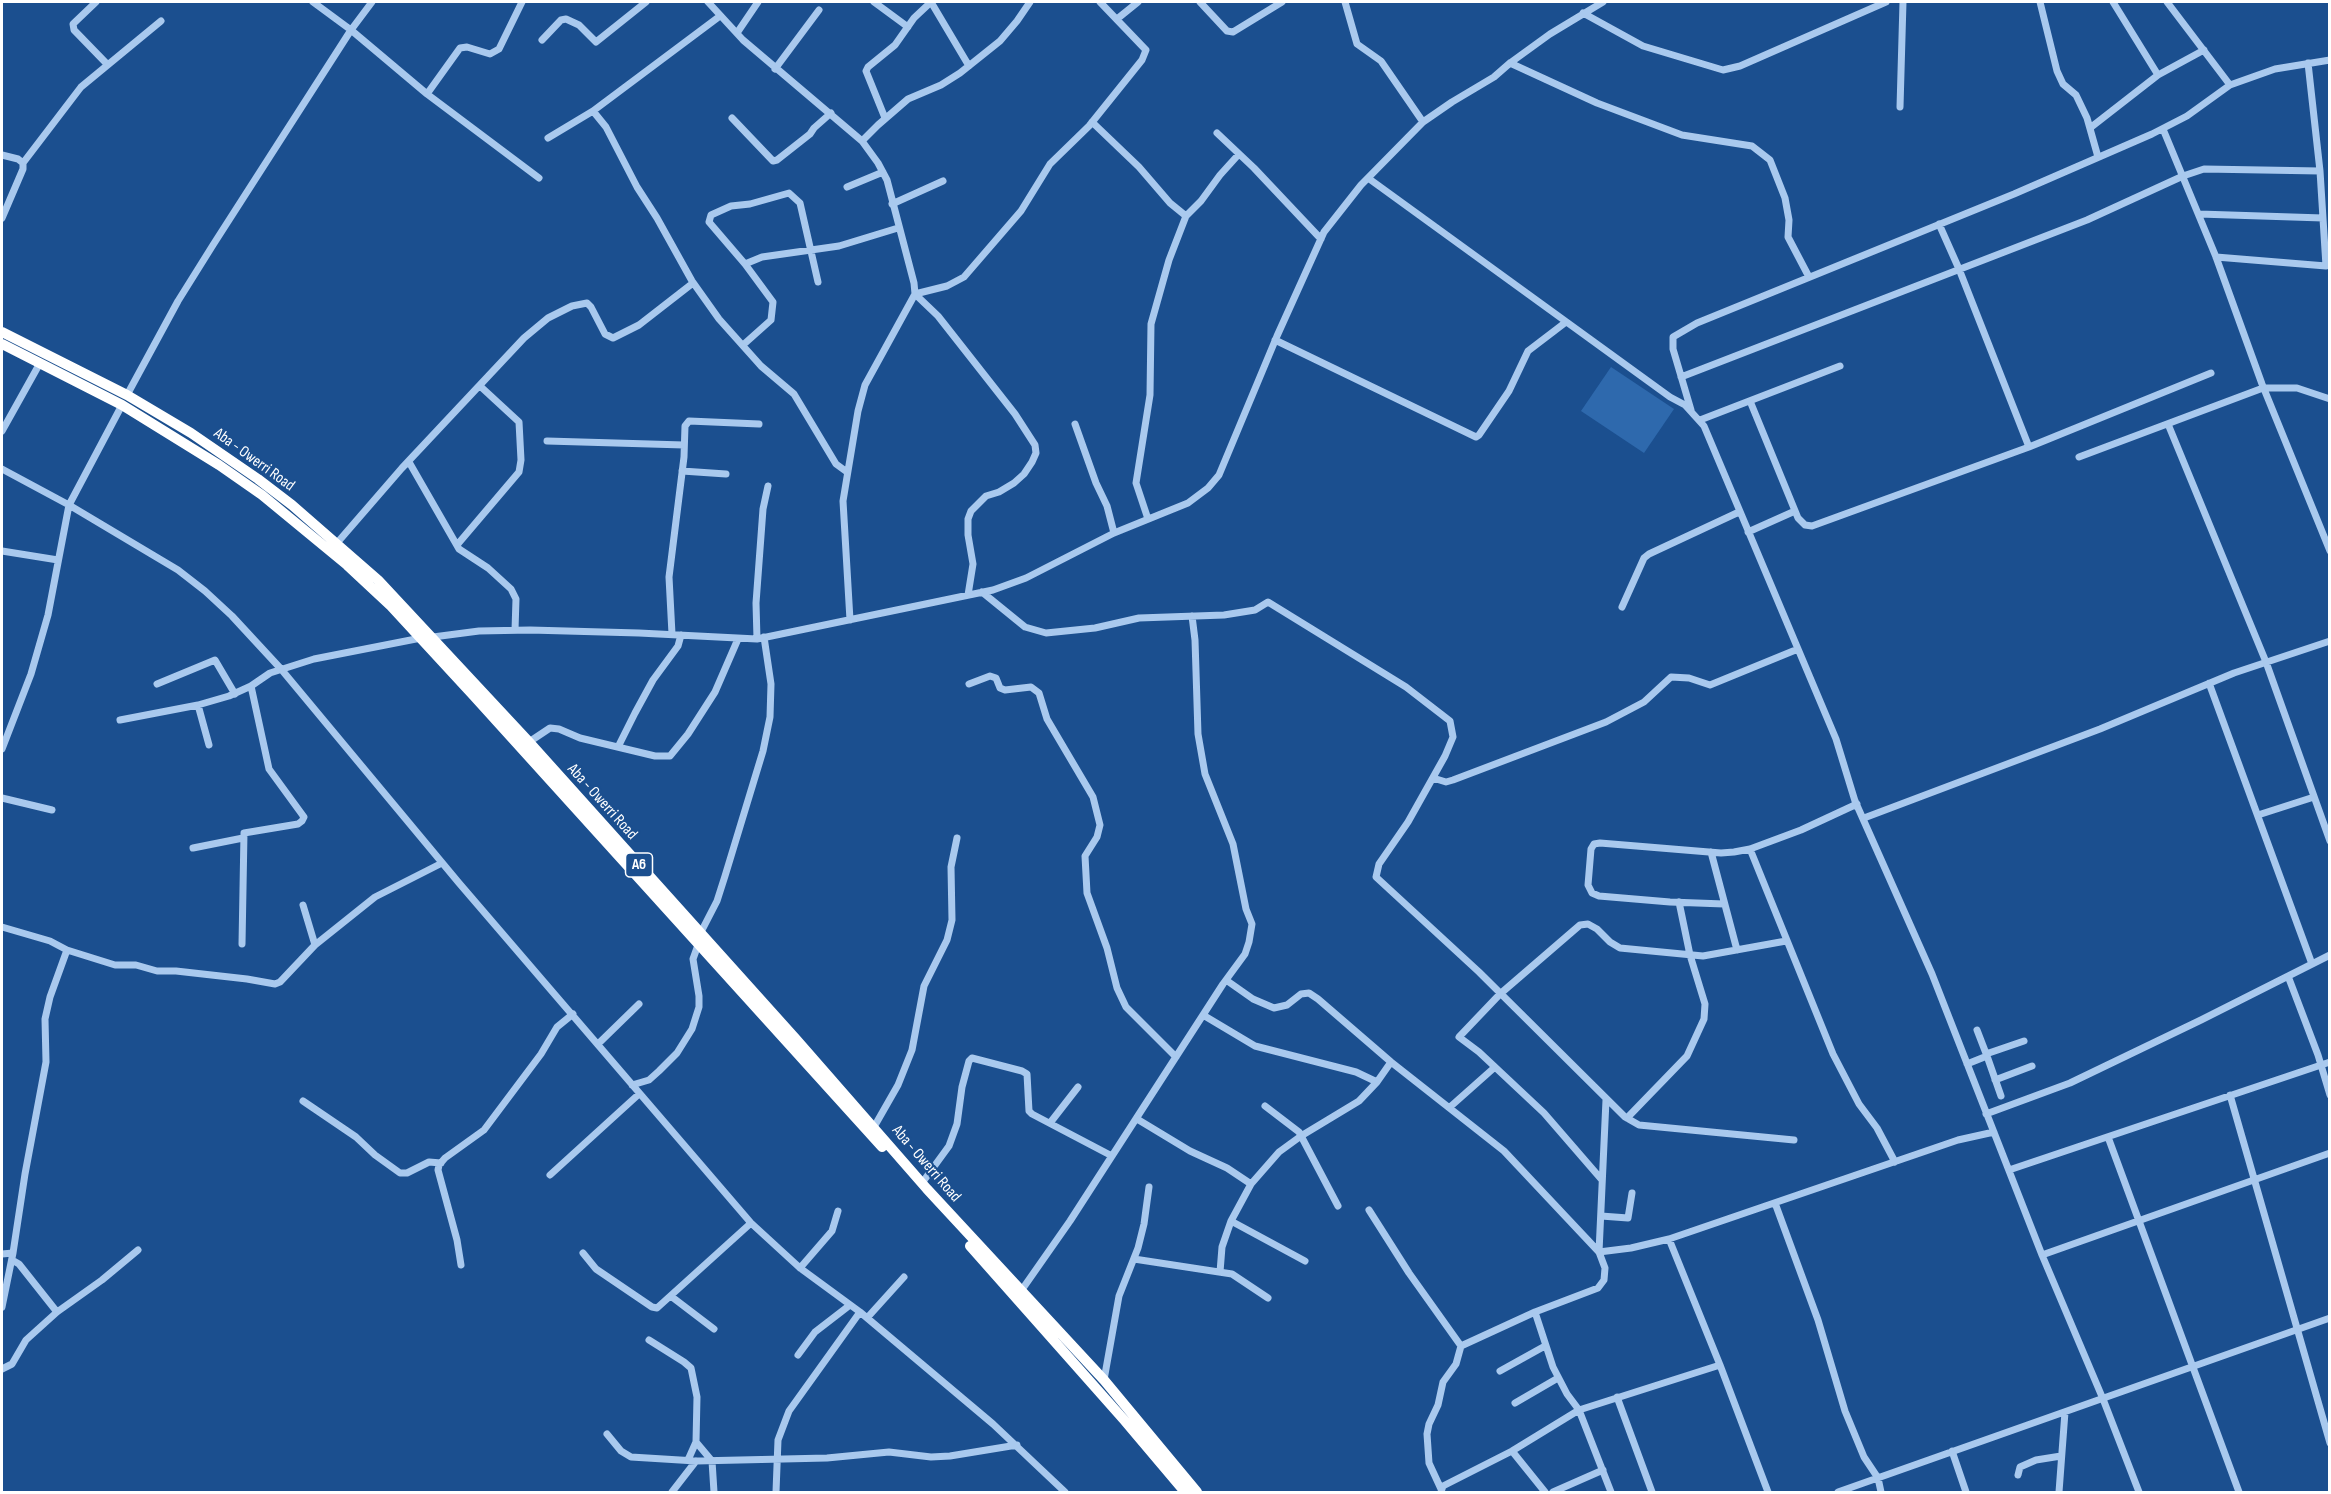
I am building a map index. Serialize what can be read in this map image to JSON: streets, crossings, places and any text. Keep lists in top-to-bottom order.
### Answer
{
  "streets": {
    "highway": ["Aba - Owerri Road", "A6"]
  }
}
